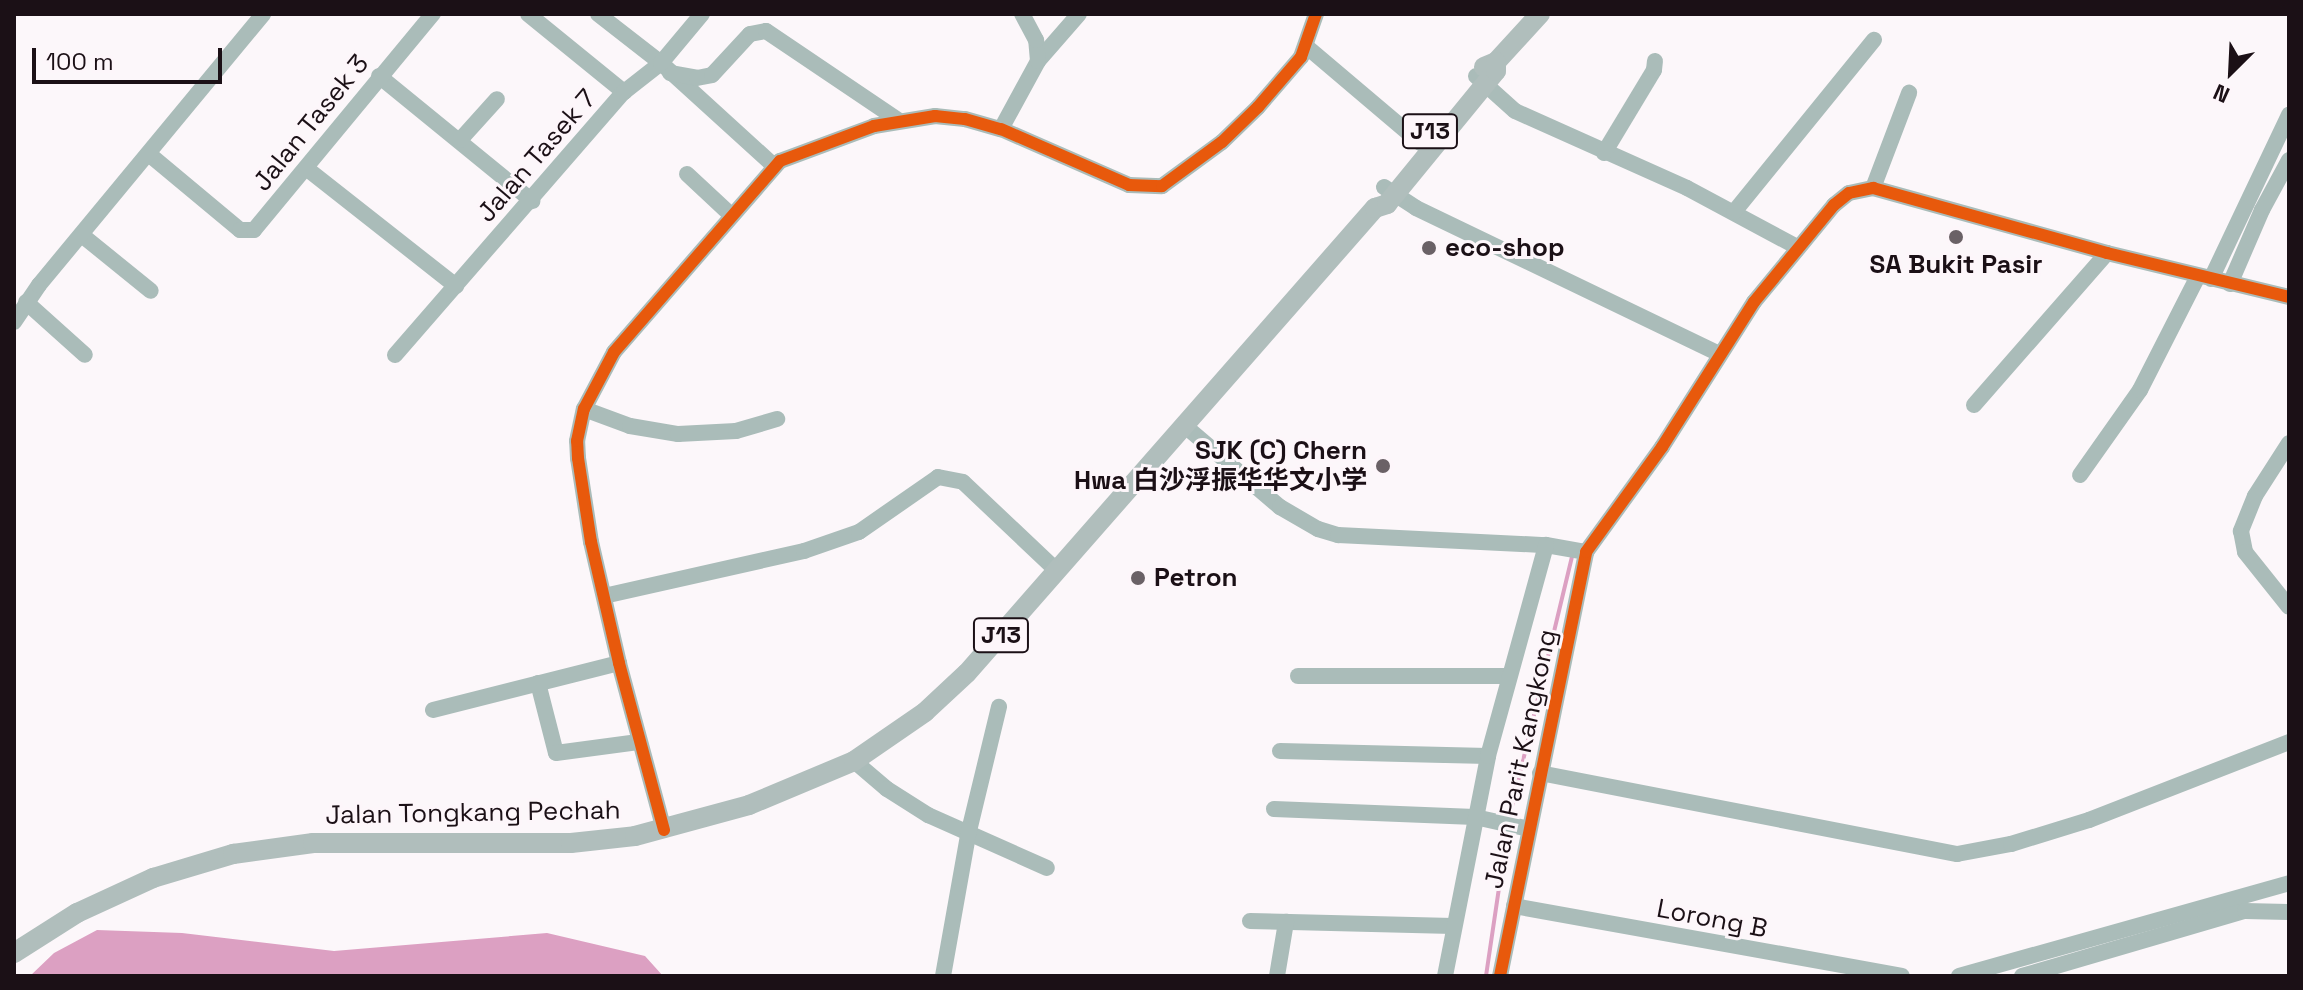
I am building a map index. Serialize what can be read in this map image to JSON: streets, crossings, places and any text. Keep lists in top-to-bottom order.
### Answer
{
  "streets": {
    "main road": ["J13", "Jalan Tongkang Pechah"],
    "street": [
      "Jalan Tasek 3",
      "Jalan Tasek 7",
      "Jalan Parit Kangkong",
      "Lorong B"
    ]
  },
  "crossings": [
    ["Jalan Parit Kangkong", "Lorong B"]
  ],
  "places": [
    "SA Bukit Pasir",
    "eco-shop",
    "SJK (C) Chern Hwa 白沙浮振华华文小学",
    "Petron"
  ],
  "scale_bar": "100 m",
  "north": "bottom left"
}
